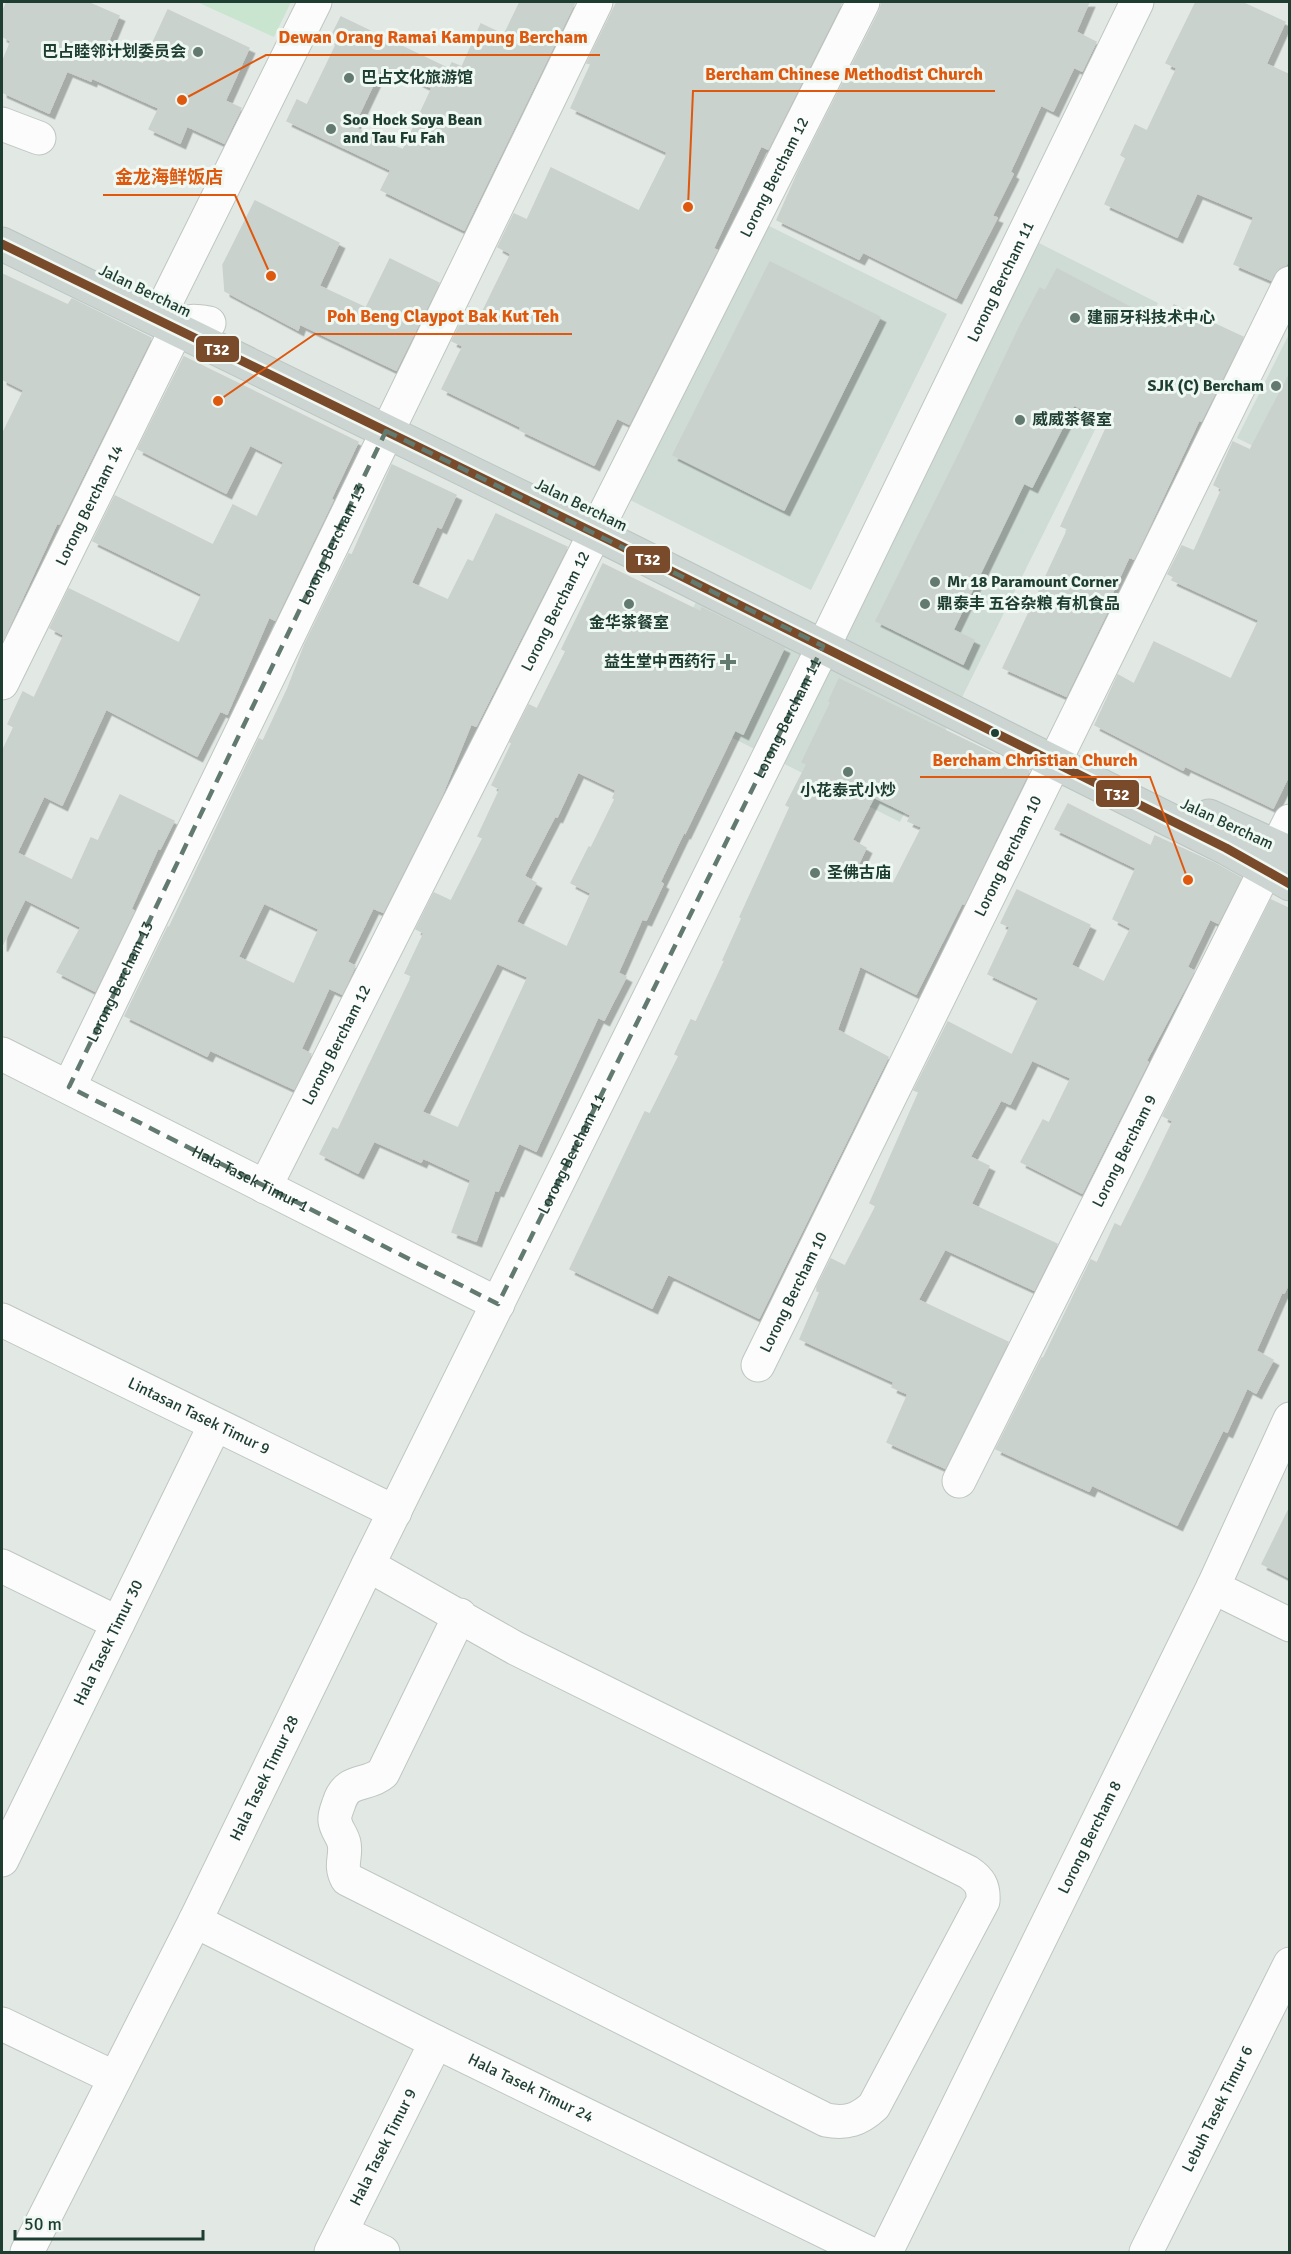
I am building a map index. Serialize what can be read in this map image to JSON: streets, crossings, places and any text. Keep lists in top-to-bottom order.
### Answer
{
  "streets": {
    "main road": ["Jalan Bercham"],
    "street": [
      "Lorong Bercham 12",
      "Lorong Bercham 11",
      "Lorong Bercham 14",
      "Lorong Bercham 13",
      "Lorong Bercham 10",
      "Lorong Bercham 9",
      "Hala Tasek Timur 1",
      "Lintasan Tasek Timur 9",
      "Hala Tasek Timur 30",
      "Hala Tasek Timur 28",
      "Lorong Bercham 8",
      "Hala Tasek Timur 24",
      "Lebuh Tasek Timur 6",
      "Hala Tasek Timur 9"
    ]
  },
  "crossings": [
    ["Lorong Bercham 12", "Jalan Bercham"],
    ["Lorong Bercham 12", "Hala Tasek Timur 1"],
    ["Lorong Bercham 11", "Jalan Bercham"],
    ["Lorong Bercham 11", "Hala Tasek Timur 1"],
    ["Lorong Bercham 11", "Hala Tasek Timur 28"],
    ["Jalan Bercham", "Lorong Bercham 14"],
    ["Jalan Bercham", "Lorong Bercham 13"],
    ["Jalan Bercham", "Lorong Bercham 10"],
    ["Jalan Bercham", "Lorong Bercham 9"],
    ["Lorong Bercham 13", "Hala Tasek Timur 1"],
    ["Hala Tasek Timur 1", "Hala Tasek Timur 28"],
    ["Lintasan Tasek Timur 9", "Hala Tasek Timur 30"],
    ["Lintasan Tasek Timur 9", "Hala Tasek Timur 28"],
    ["Hala Tasek Timur 28", "Hala Tasek Timur 24"],
    ["Hala Tasek Timur 24", "Hala Tasek Timur 9"]
  ],
  "places": {
    "other": [
      "巴占睦邻计划委员会",
      "巴占文化旅游馆",
      "Dewan Orang Ramai Kampung Bercham",
      "Soo Hock Soya Bean and Tau Fu Fah",
      "Bercham Chinese Methodist Church",
      "金龙海鲜饭店",
      "建丽牙科技术中心",
      "SJK (C) Bercham",
      "Poh Beng Claypot Bak Kut Teh",
      "威威茶餐室",
      "Mr 18 Paramount Corner",
      "金华茶餐室",
      "鼎泰丰 五谷杂粮 有机食品",
      "小花泰式小炒",
      "圣佛古庙",
      "Bercham Christian Church"
    ],
    "health": ["益生堂中西药行"]
  },
  "lines": ["transit line T32"],
  "scale_bar": "50 m"
}
